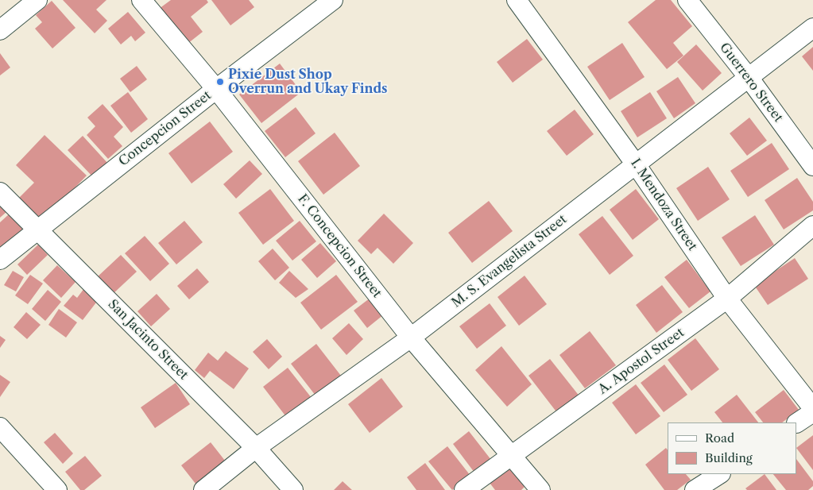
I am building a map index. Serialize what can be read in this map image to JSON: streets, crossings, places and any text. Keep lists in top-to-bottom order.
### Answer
{
  "streets": {
    "street": [
      "Guerrero Street",
      "Concepcion Street",
      "I. Mendoza Street",
      "F. Concepcion Street",
      "M. S. Evangelista Street",
      "San Jacinto Street",
      "A. Apostol Street"
    ]
  },
  "crossings": [
    ["Guerrero Street", "M. S. Evangelista Street"],
    ["Concepcion Street", "F. Concepcion Street"],
    ["Concepcion Street", "San Jacinto Street"],
    ["I. Mendoza Street", "M. S. Evangelista Street"],
    ["I. Mendoza Street", "A. Apostol Street"],
    ["F. Concepcion Street", "M. S. Evangelista Street"],
    ["F. Concepcion Street", "A. Apostol Street"],
    ["M. S. Evangelista Street", "San Jacinto Street"]
  ],
  "places": ["Pixie Dust Shop Overrun and Ukay Finds"],
  "legend": ["Road", "Building"]
}
